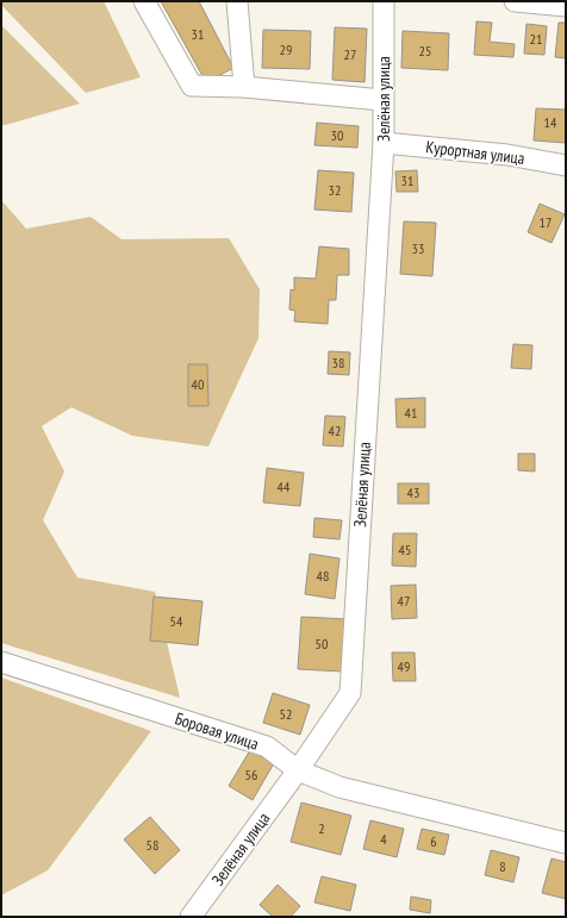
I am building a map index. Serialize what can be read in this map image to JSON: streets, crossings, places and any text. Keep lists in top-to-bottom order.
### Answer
{
  "streets": {
    "street": ["Зелёная улица", "Курортная улица", "Боровая улица"]
  },
  "crossings": [
    ["Зелёная улица", "Курортная улица"],
    ["Зелёная улица", "Боровая улица"]
  ],
  "house_numbers": [
    "31",
    "21",
    "29",
    "25",
    "27",
    "14",
    "30",
    "31",
    "32",
    "17",
    "33",
    "38",
    "40",
    "41",
    "42",
    "44",
    "43",
    "45",
    "48",
    "47",
    "54",
    "50",
    "49",
    "52",
    "56",
    "2",
    "4",
    "6",
    "58",
    "8"
  ]
}
